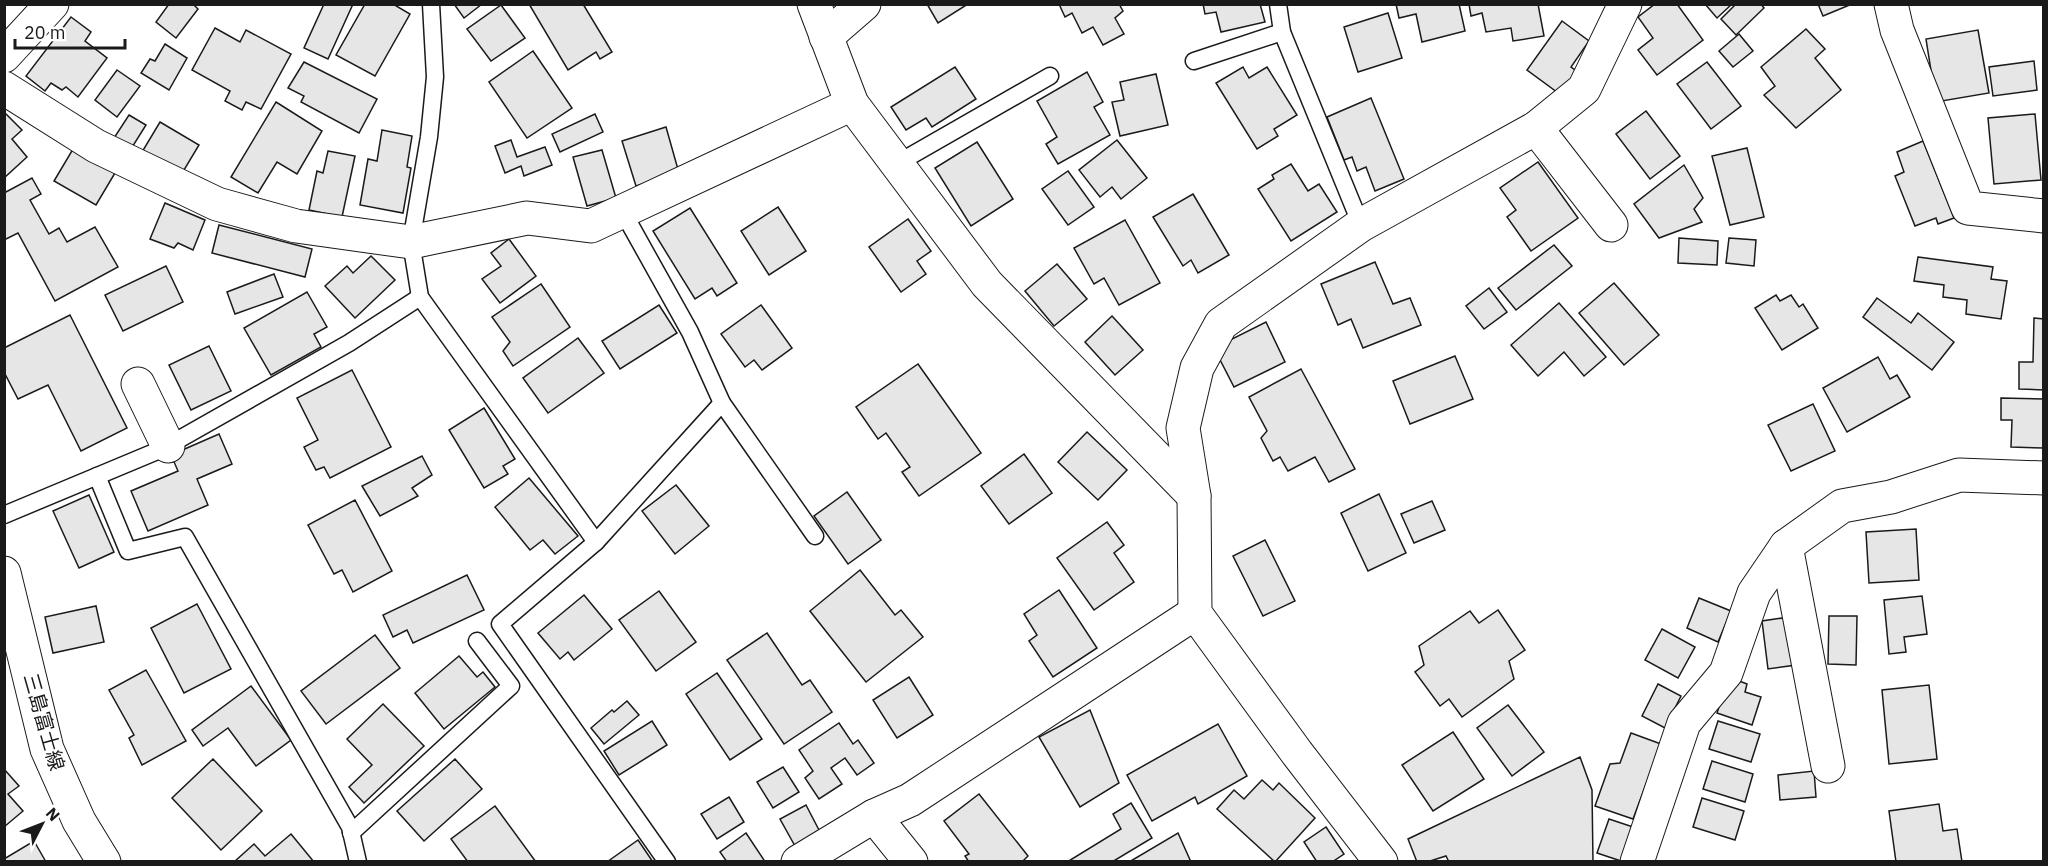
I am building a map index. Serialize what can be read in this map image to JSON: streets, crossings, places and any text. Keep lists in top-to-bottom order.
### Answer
{
  "streets": {
    "street": ["三島富士線"]
  },
  "scale_bar": "20 m",
  "north": "top right"
}
